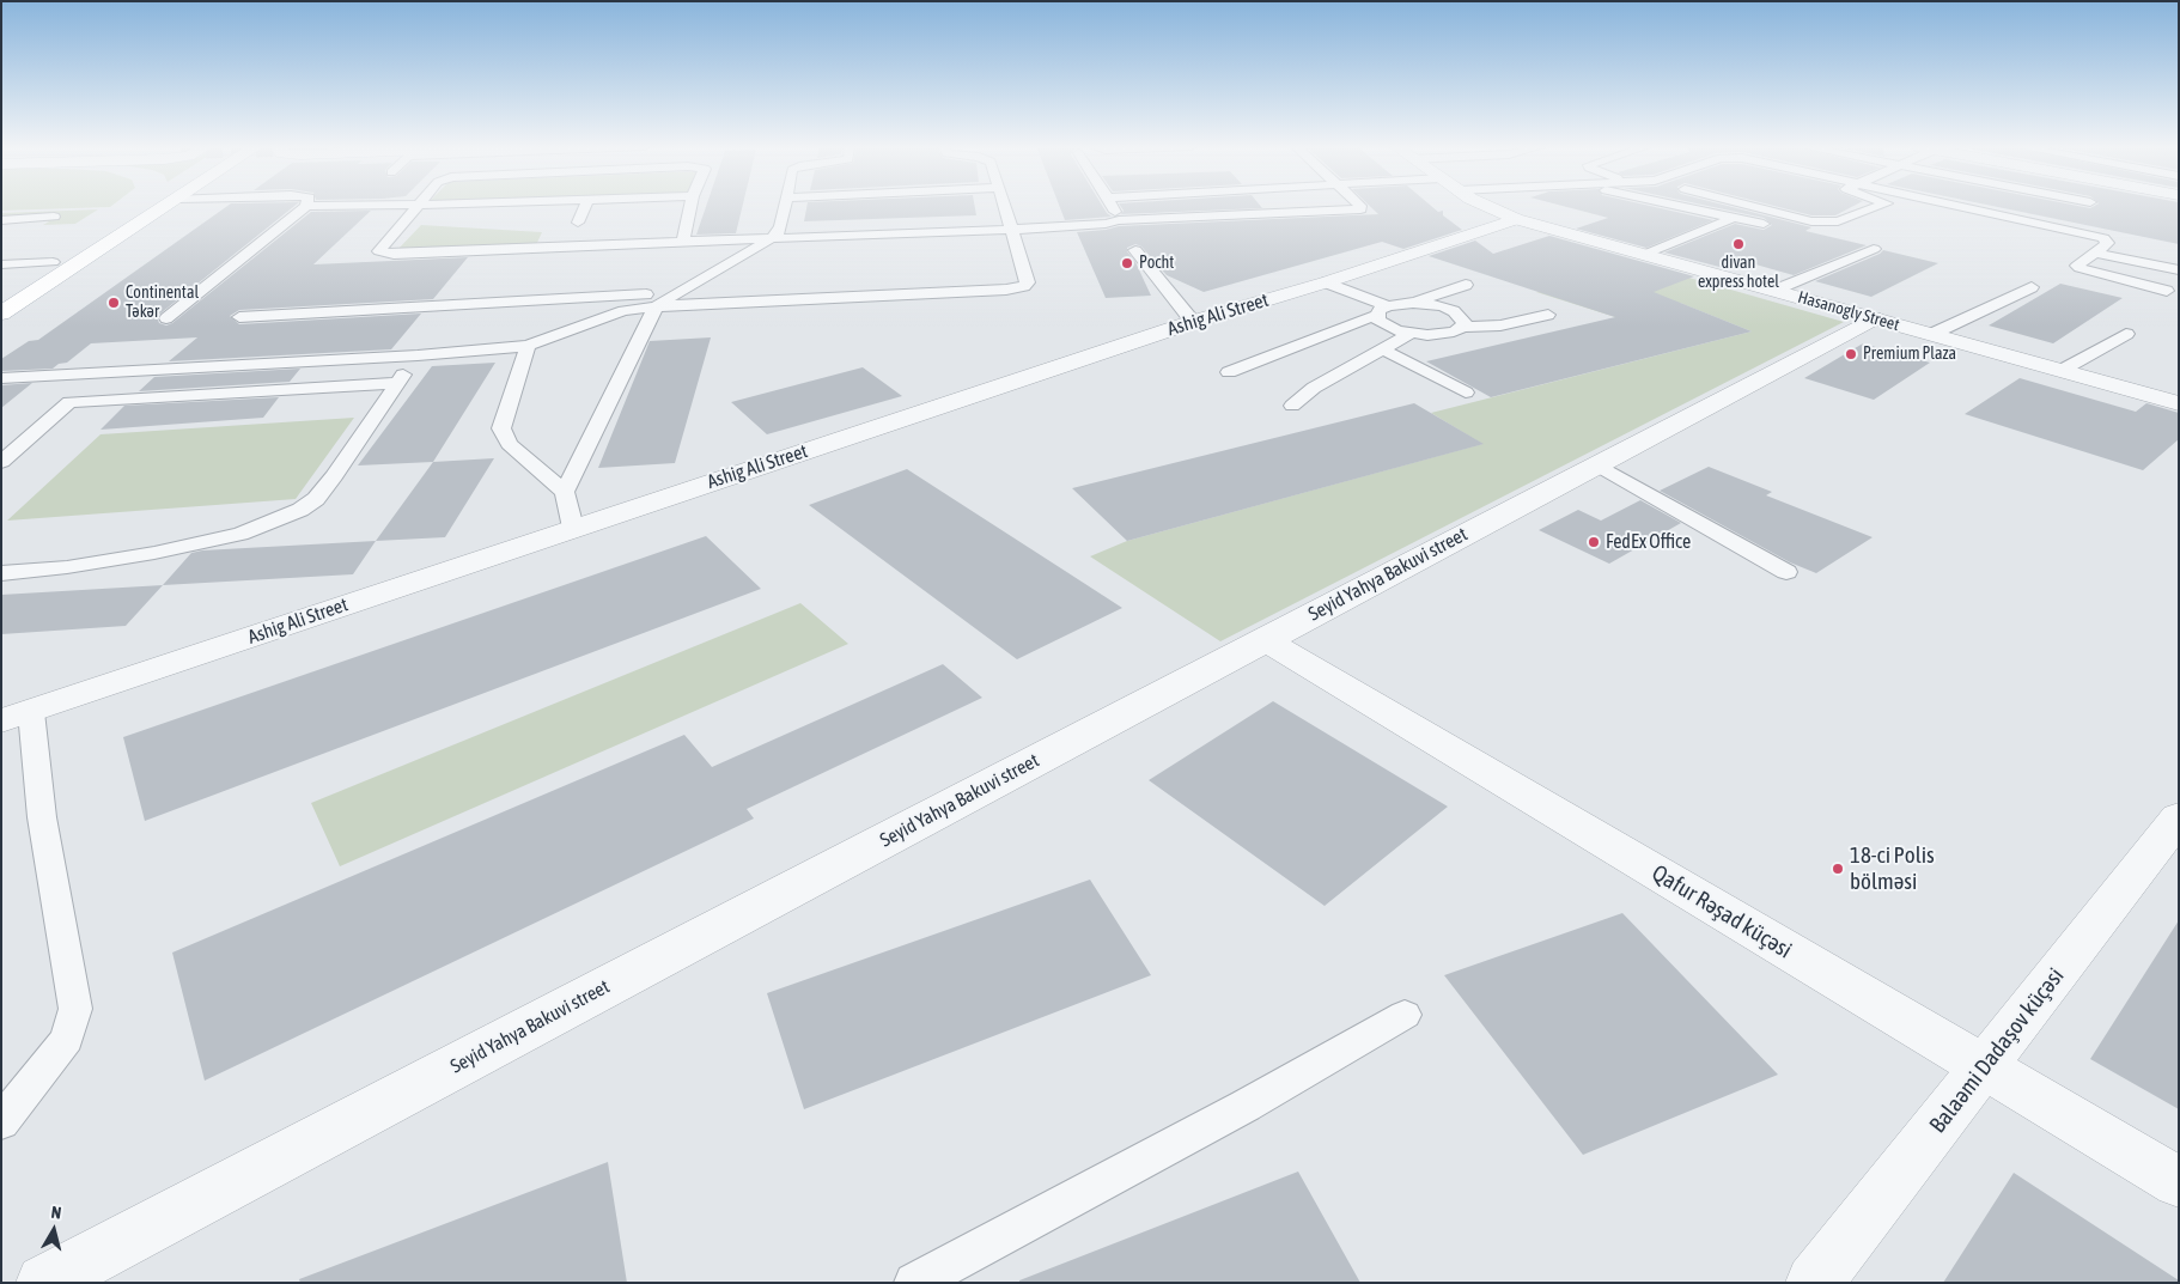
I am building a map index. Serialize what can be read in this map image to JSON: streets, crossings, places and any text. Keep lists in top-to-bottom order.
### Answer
{
  "streets": {
    "street": [
      "Hasanogly Street",
      "Ashig Ali Street",
      "Seyid Yahya Bakuvi street",
      "Qafur Rəşad küçəsi",
      "Balaəmi Dadaşov küçəsi"
    ]
  },
  "crossings": [
    ["Hasanogly Street", "Ashig Ali Street"],
    ["Hasanogly Street", "Seyid Yahya Bakuvi street"],
    ["Seyid Yahya Bakuvi street", "Qafur Rəşad küçəsi"],
    ["Qafur Rəşad küçəsi", "Balaəmi Dadaşov küçəsi"]
  ],
  "places": [
    "divan express hotel",
    "Pocht",
    "Continental Təkər",
    "Premium Plaza",
    "FedEx Office",
    "18-ci Polis bölməsi"
  ],
  "north": "top"
}
